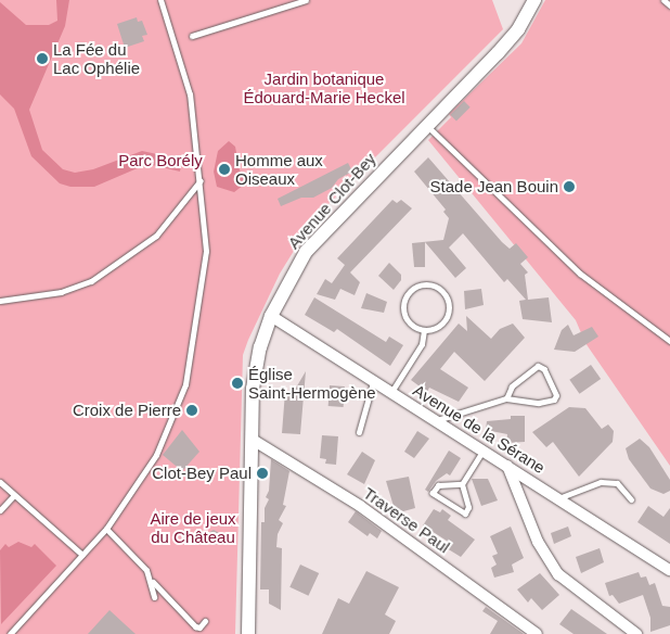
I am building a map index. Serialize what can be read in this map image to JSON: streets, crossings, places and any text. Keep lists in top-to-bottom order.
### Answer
{
  "streets": {
    "street": ["Avenue Clot-Bey", "Avenue de la Sérane", "Traverse Paul"]
  },
  "crossings": [
    ["Avenue Clot-Bey", "Avenue de la Sérane"],
    ["Avenue Clot-Bey", "Traverse Paul"]
  ],
  "parks": ["Jardin botanique Édouard-Marie Heckel", "Parc Borély", "Aire de jeux du Château"],
  "places": [
    "La Fée du Lac Ophélie",
    "Homme aux Oiseaux",
    "Stade Jean Bouin",
    "Église Saint-Hermogène",
    "Croix de Pierre",
    "Clot-Bey Paul"
  ]
}
